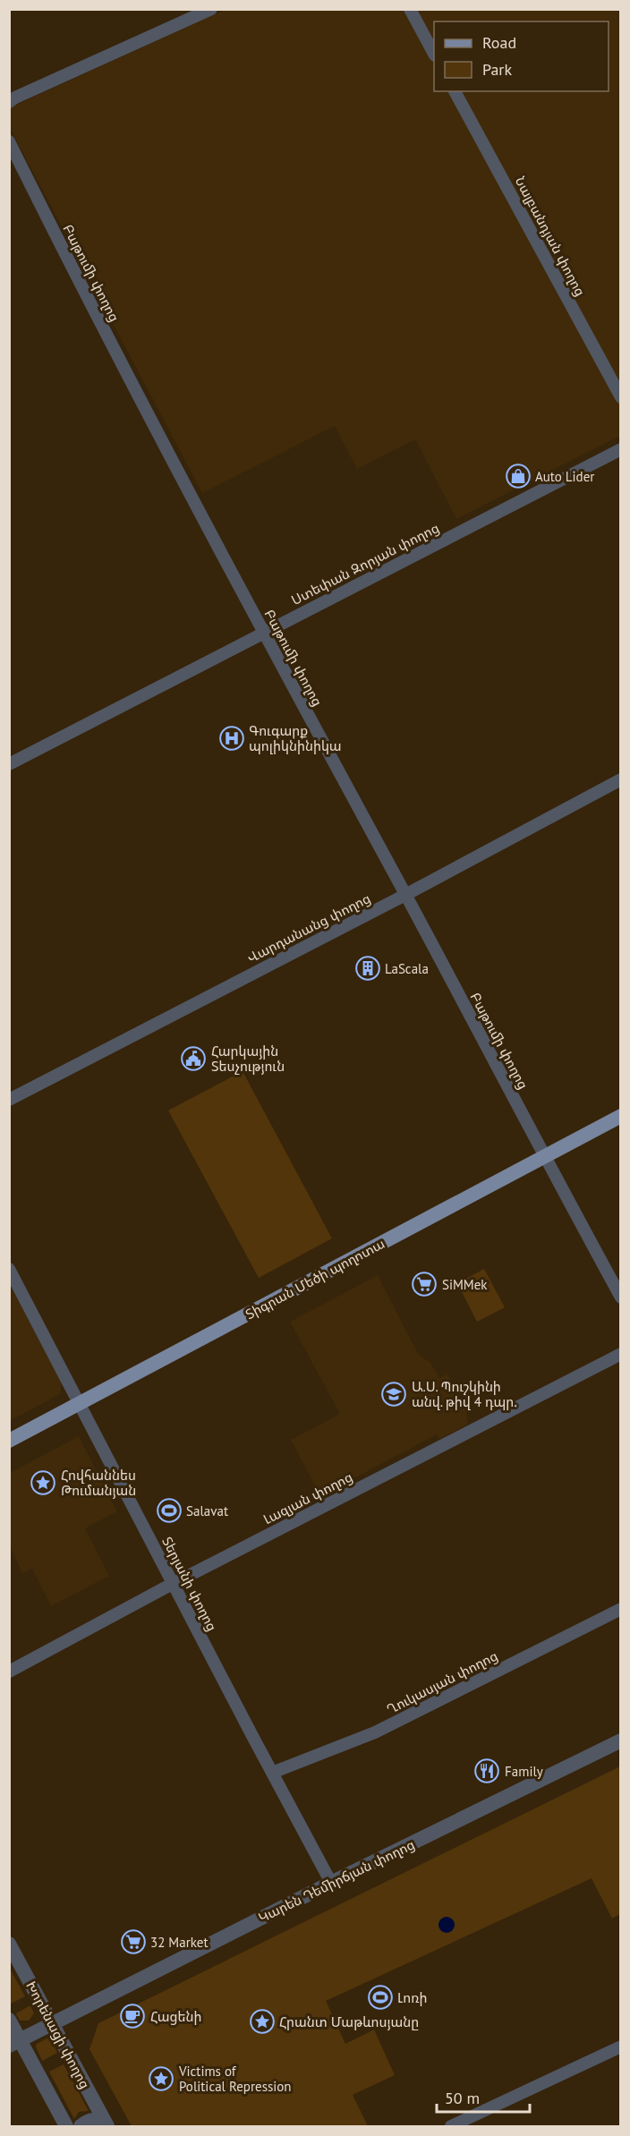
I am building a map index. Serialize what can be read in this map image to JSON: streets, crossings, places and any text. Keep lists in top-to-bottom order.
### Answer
{
  "streets": {
    "main road": ["Տիգրան Մեծի պողոտա"],
    "street": [
      "Նալբանդյան փողոց",
      "Բաթումի փողոց",
      "Ստեփան Զորյան փողոց",
      "Վարդանանց փողոց",
      "Լազյան փողոց",
      "Տերյանի փողոց",
      "Ղուկասյան փողոց",
      "Կարեն Դեմիրճյան փողոց",
      "Խորենացի փողոց"
    ]
  },
  "crossings": [
    ["Բաթումի փողոց", "Ստեփան Զորյան փողոց"],
    ["Բաթումի փողոց", "Վարդանանց փողոց"],
    ["Բաթումի փողոց", "Տիգրան Մեծի պողոտա"],
    ["Տիգրան Մեծի պողոտա", "Տերյանի փողոց"],
    ["Լազյան փողոց", "Տերյանի փողոց"],
    ["Տերյանի փողոց", "Ղուկասյան փողոց"],
    ["Տերյանի փողոց", "Կարեն Դեմիրճյան փողոց"],
    ["Կարեն Դեմիրճյան փողոց", "Խորենացի փողոց"]
  ],
  "places": {
    "shop": ["Auto Lider"],
    "hospital": ["Գուգարք պոլիկնինիկա"],
    "building": ["LaScala"],
    "public building": ["Հարկային Տեսչություն"],
    "supermarket": ["SiMMek", "32 Market"],
    "school or university": ["Ա.Ս. Պուշկինի անվ. թիվ 4 դպր."],
    "place": ["Հովհաննես Թումանյան", "Հրանտ Մաթևոսյանը", "Victims of Political Repression"],
    "sports": ["Salavat", "Լոռի"],
    "restaurant": ["Family"],
    "cafe": ["Հացենի"]
  },
  "legend": ["Road", "Park"],
  "scale_bar": "50 m"
}
